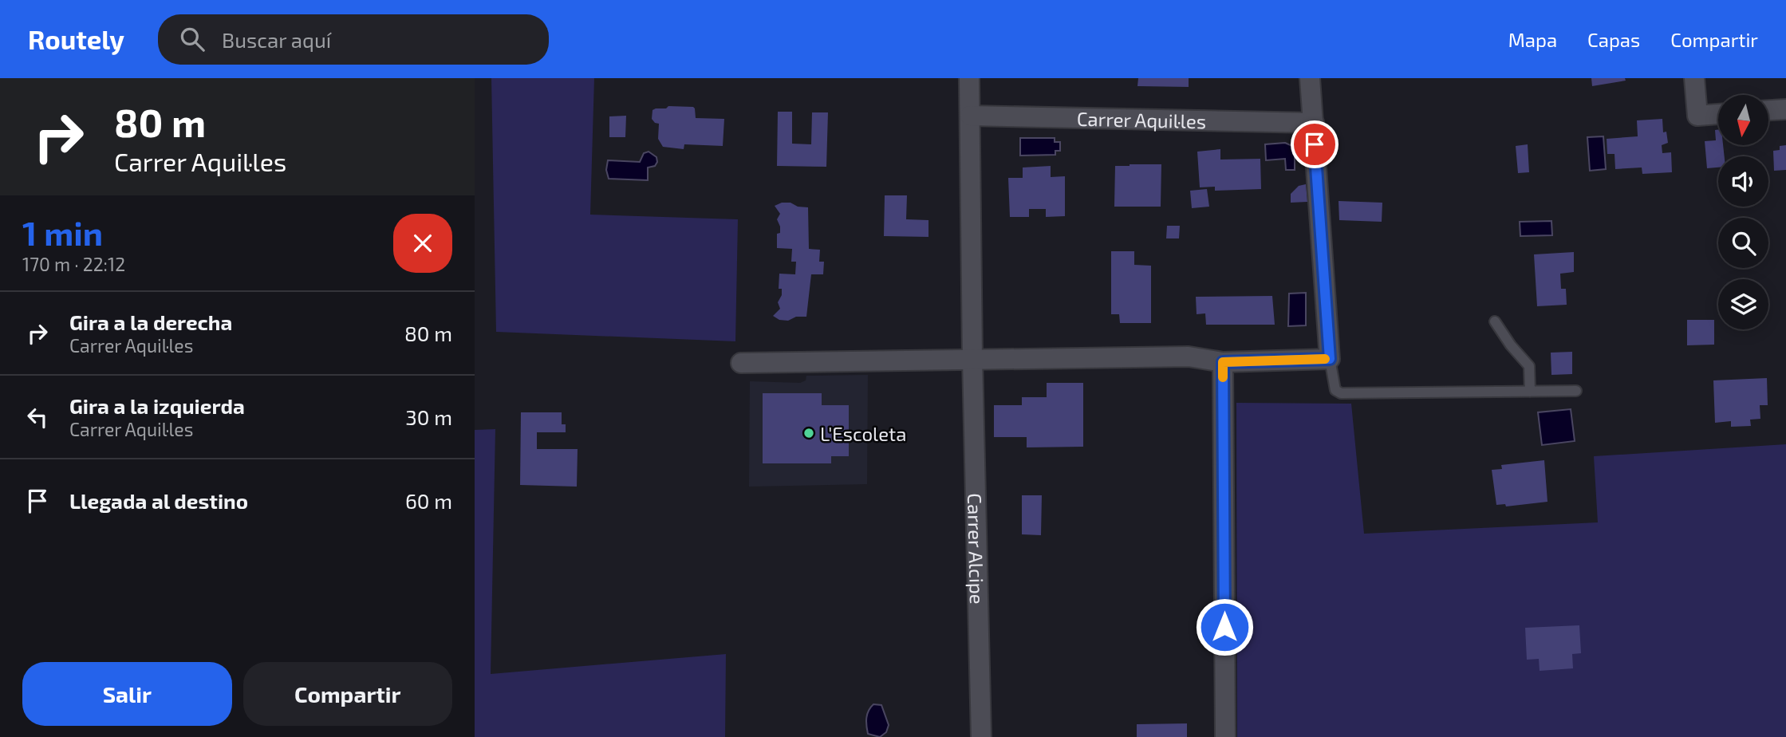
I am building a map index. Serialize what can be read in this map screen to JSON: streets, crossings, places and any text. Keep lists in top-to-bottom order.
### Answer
{
  "streets": {
    "street": ["Carrer Aquil·les", "Carrer Alcipe"]
  },
  "crossings": [
    ["Carrer Aquil·les", "Carrer Alcipe"]
  ],
  "places": ["L'Escoleta"],
  "north": "bottom",
  "page": {
    "header": "Routely",
    "search": "Buscar aquí",
    "nav": ["Mapa", "Capas", "Compartir"],
    "turn": ["80 m", "Carrer Aquil·les"],
    "heading": ["1 min", "170 m · 22:12"],
    "list": [
      {
        "name": "Gira a la derecha",
        "note": "Carrer Aquil·les",
        "value": "80 m"
      },
      {
        "name": "Gira a la izquierda",
        "note": "Carrer Aquil·les",
        "value": "30 m"
      },
      {
        "name": "Llegada al destino",
        "value": "60 m"
      }
    ],
    "buttons": ["Salir", "Compartir"]
  }
}
